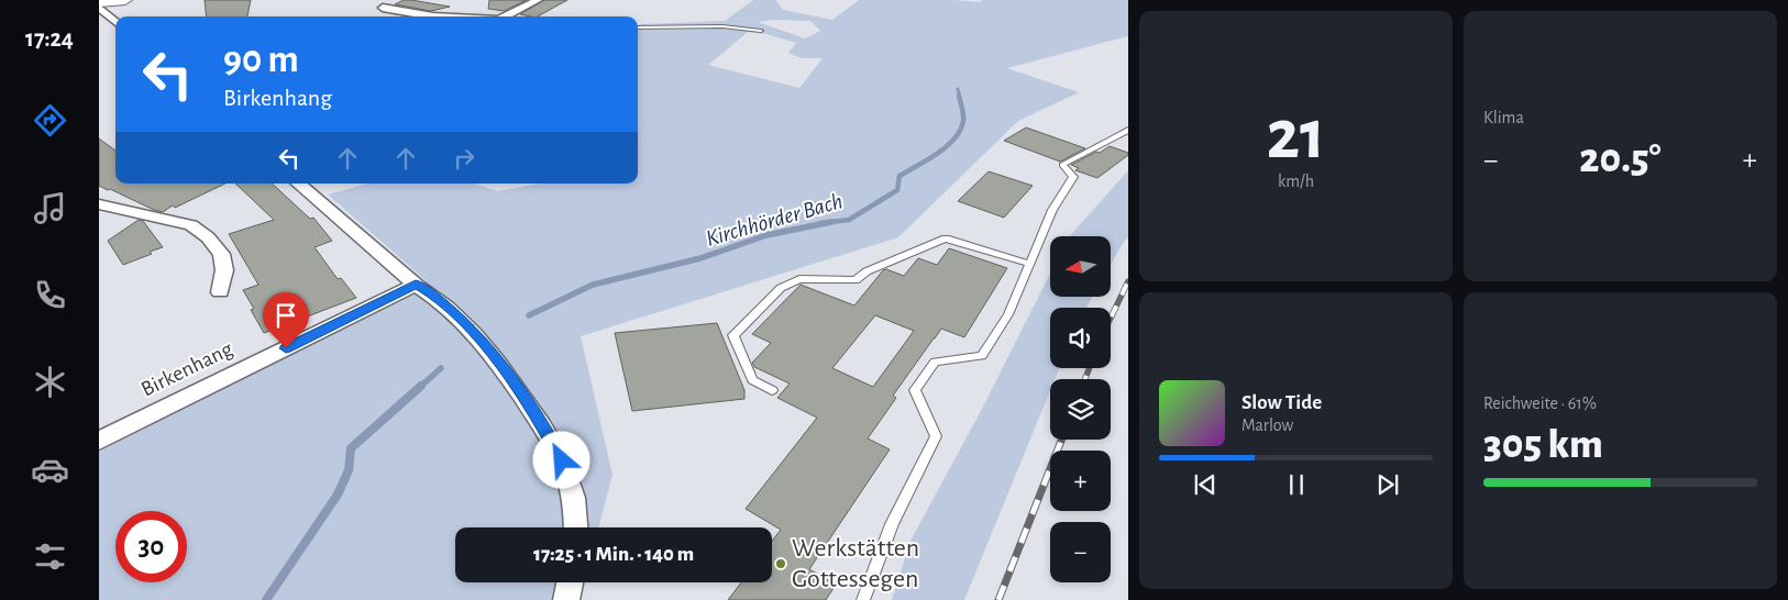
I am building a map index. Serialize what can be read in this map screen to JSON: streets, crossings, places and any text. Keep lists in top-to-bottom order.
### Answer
{
  "streets": {
    "street": ["Birkenhang"]
  },
  "water": ["Kirchhörder Bach"],
  "places": ["Werkstätten Gottessegen"],
  "north": "left",
  "page": {
    "tabs": "17:24",
    "tile": [
      ["21", "km/h"],
      "Klima",
      ["Reichweite · 61%", "305 km"]
    ],
    "turn": ["90 m", "Birkenhang"],
    "heat": ["−", "20.5°", "+"],
    "map_buttons": ["+", "−"],
    "song": ["Slow Tide", "Marlow"],
    "limit": "30",
    "trip": "17:25 · 1 Min. · 140 m"
  }
}
